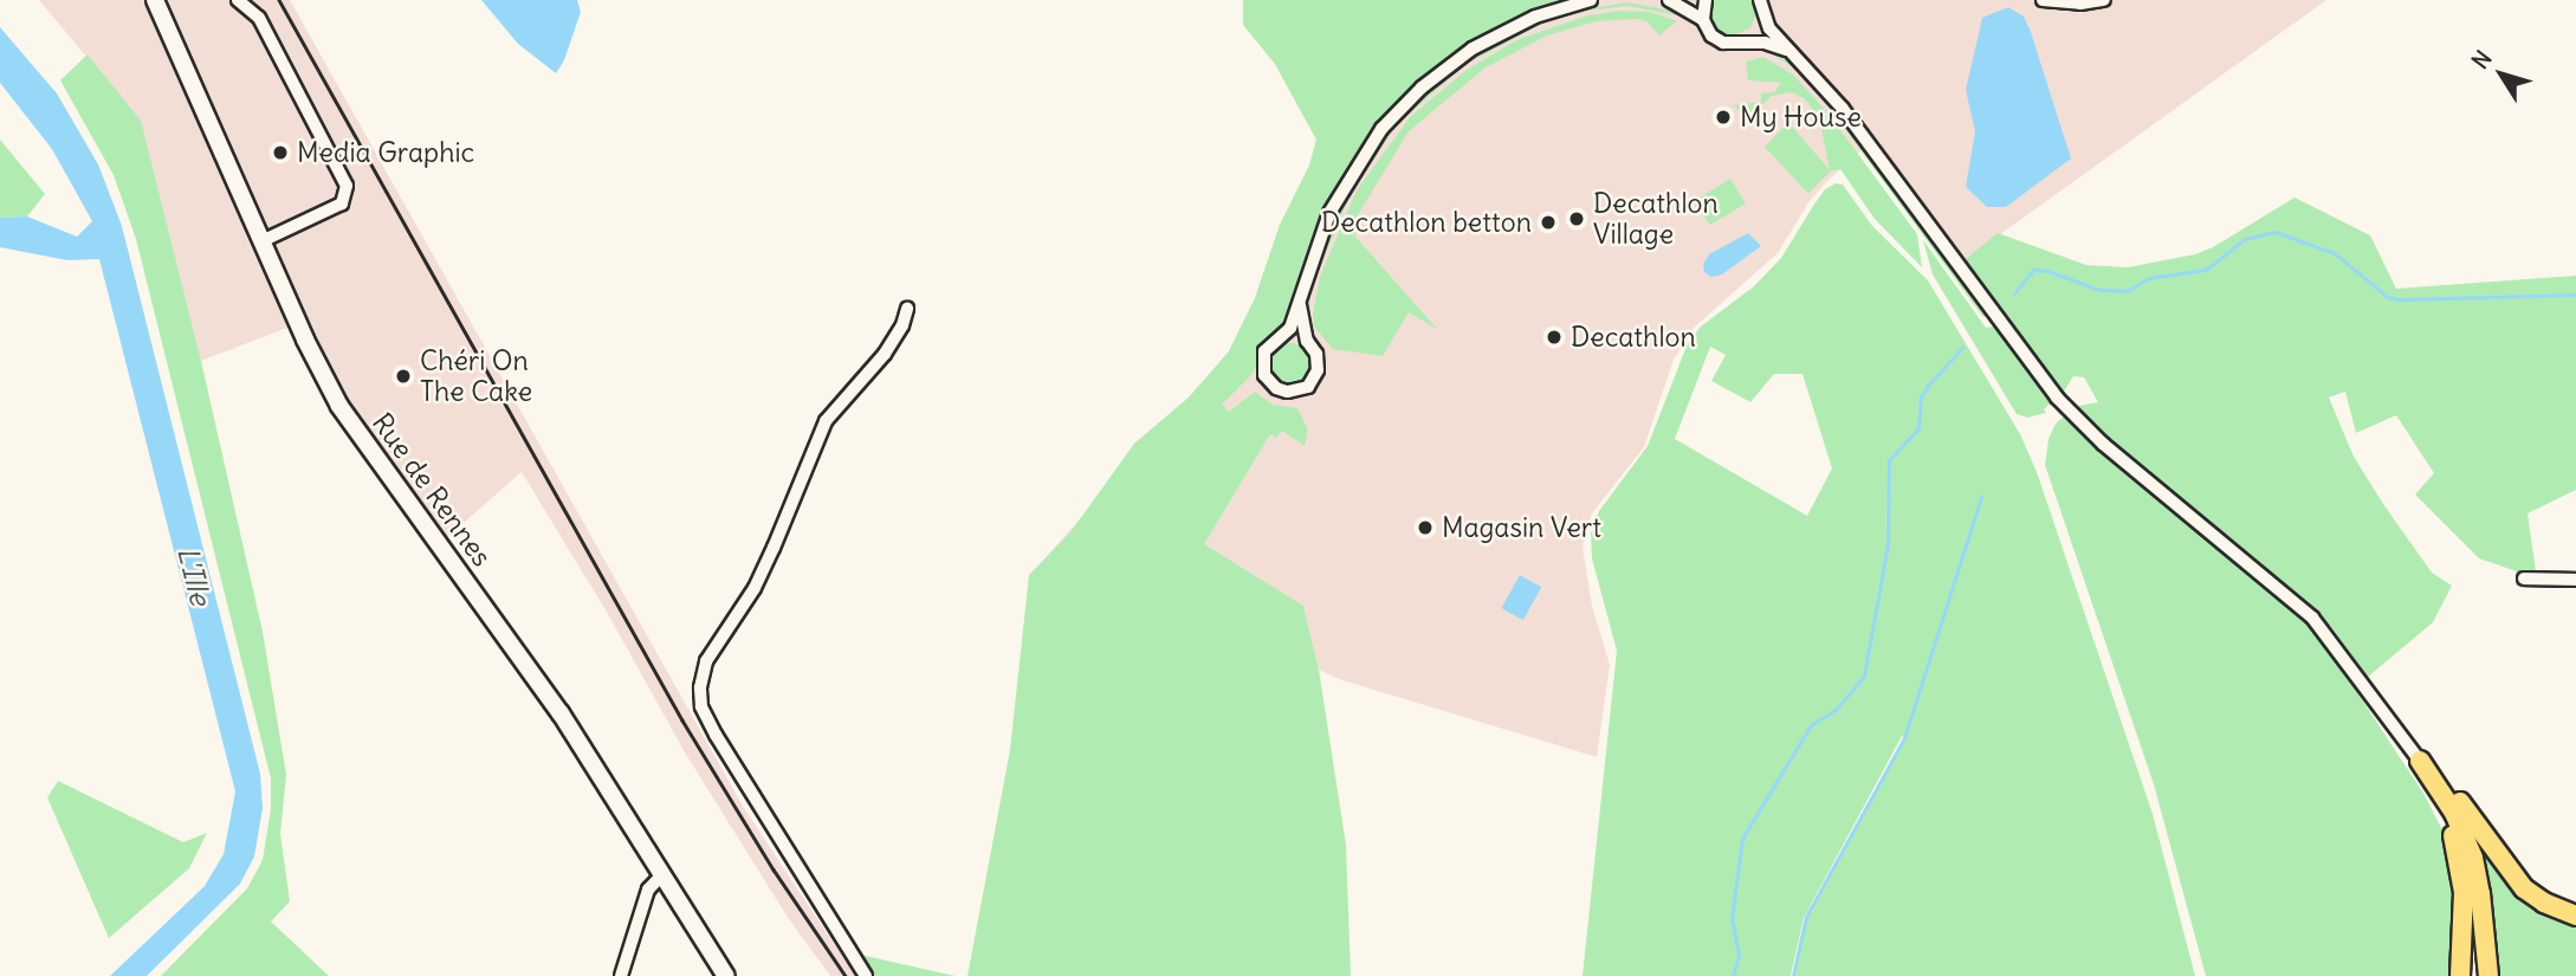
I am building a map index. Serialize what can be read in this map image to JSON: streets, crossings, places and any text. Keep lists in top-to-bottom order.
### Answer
{
  "streets": {
    "main road": ["Rue de Rennes"]
  },
  "water": ["L'Ille"],
  "places": [
    "My House",
    "Media Graphic",
    "Decathlon Village",
    "Decathlon betton",
    "Decathlon",
    "Chéri On The Cake",
    "Magasin Vert"
  ],
  "north": "top left"
}
